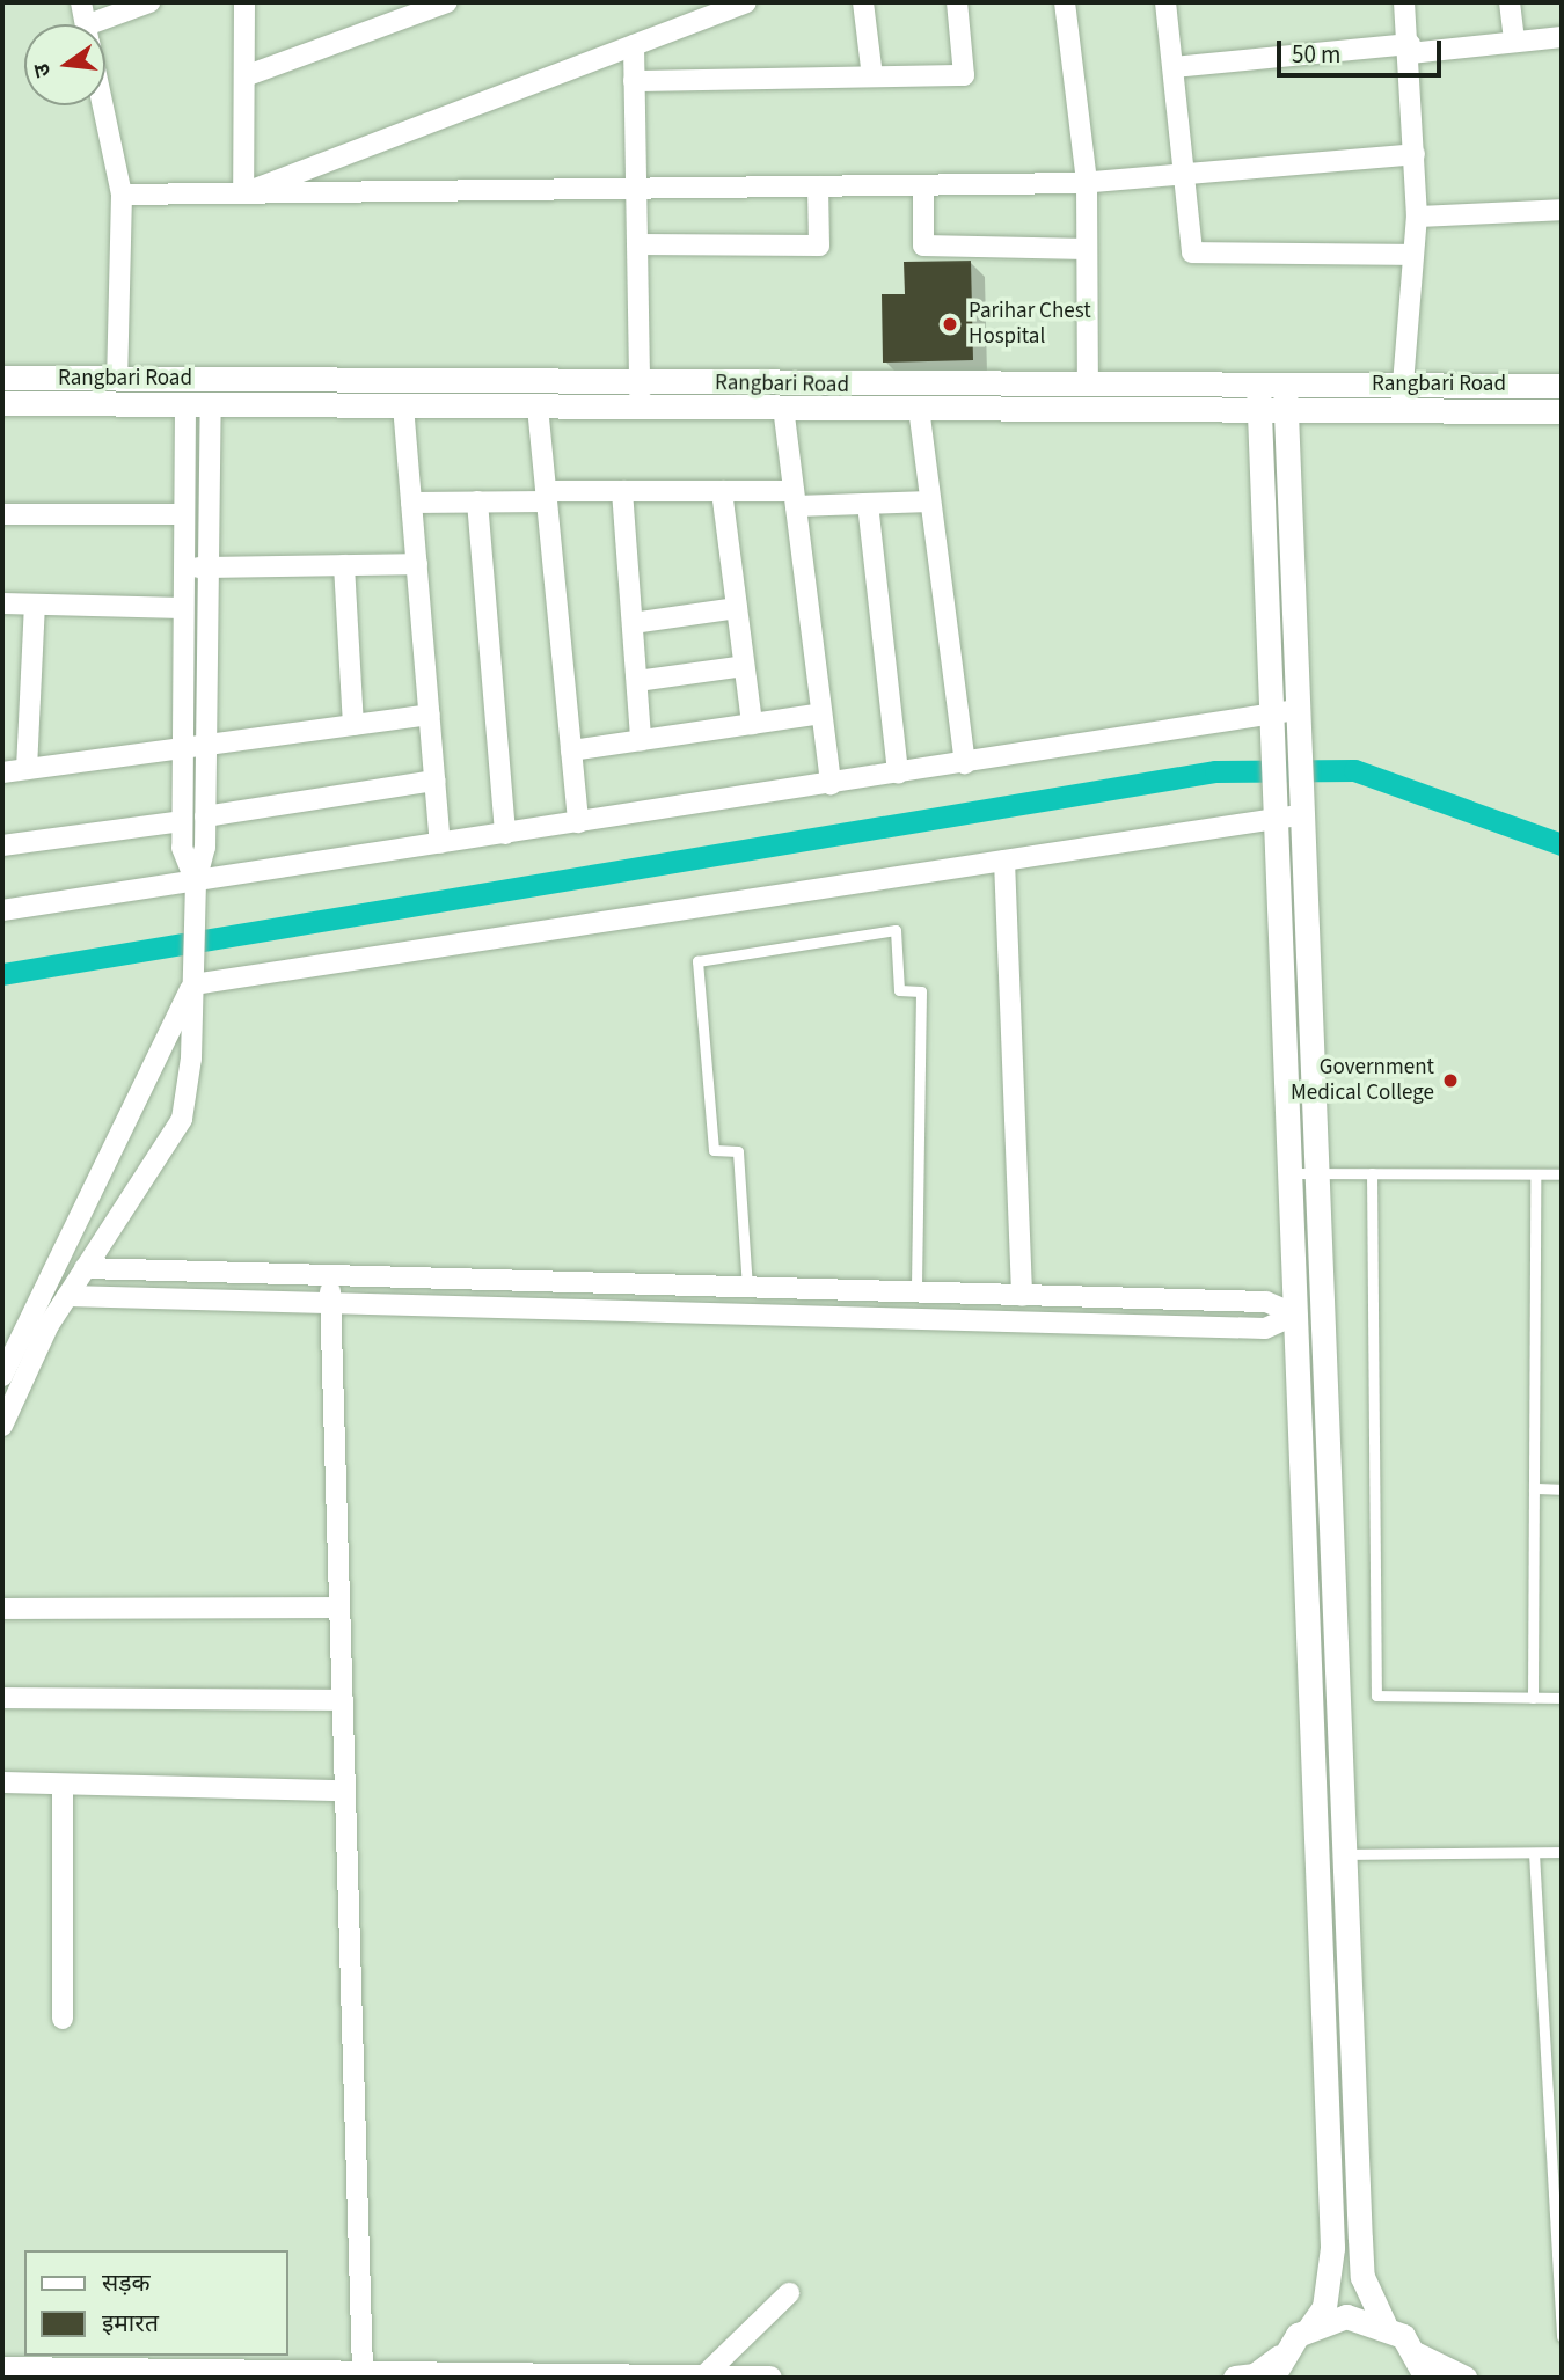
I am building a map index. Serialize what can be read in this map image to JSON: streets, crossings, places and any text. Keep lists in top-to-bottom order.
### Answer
{
  "streets": {
    "street": ["Rangbari Road"]
  },
  "places": ["Parihar Chest Hospital", "Government Medical College"],
  "legend": ["सड़क", "इमारत"],
  "scale_bar": "50 m",
  "north": "left"
}
